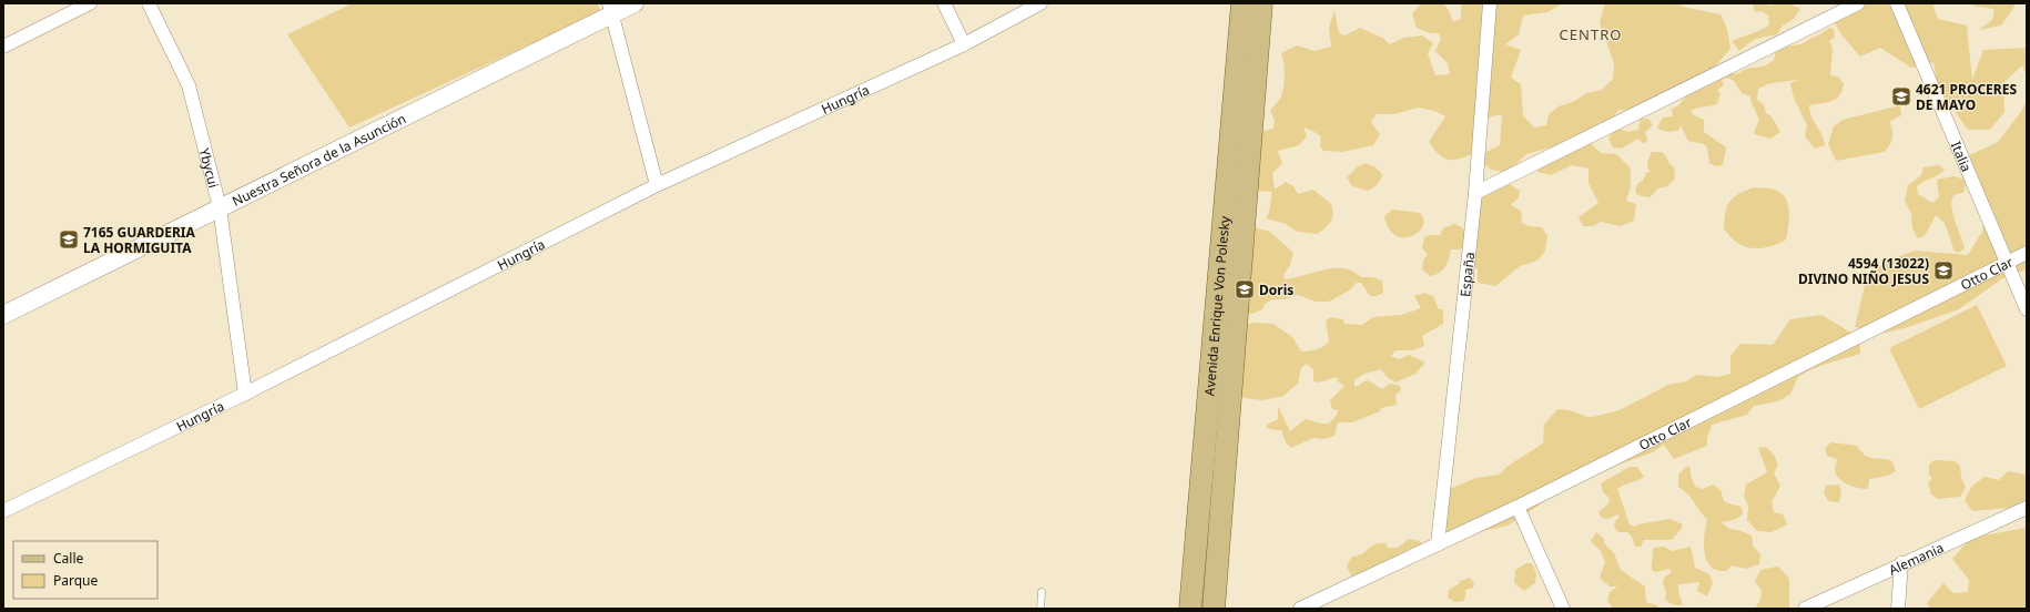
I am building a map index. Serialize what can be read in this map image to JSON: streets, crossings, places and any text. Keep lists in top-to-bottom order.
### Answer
{
  "streets": {
    "main road": ["Avenida Enrique Von Polesky"],
    "street": [
      "Hungría",
      "Italia",
      "Nuestra Señora de la Asunción",
      "Ybycui",
      "Otto Clar",
      "España",
      "Alemania"
    ]
  },
  "crossings": [
    ["Hungría", "Ybycui"],
    ["Italia", "Otto Clar"],
    ["Nuestra Señora de la Asunción", "Ybycui"],
    ["Otto Clar", "España"]
  ],
  "districts": ["CENTRO"],
  "places": {
    "school or university": [
      "4621 PROCERES DE MAYO",
      "7165 GUARDERIA LA HORMIGUITA",
      "4594 (13022) DIVINO NIÑO JESUS",
      "Doris"
    ]
  },
  "legend": ["Calle", "Parque"]
}
